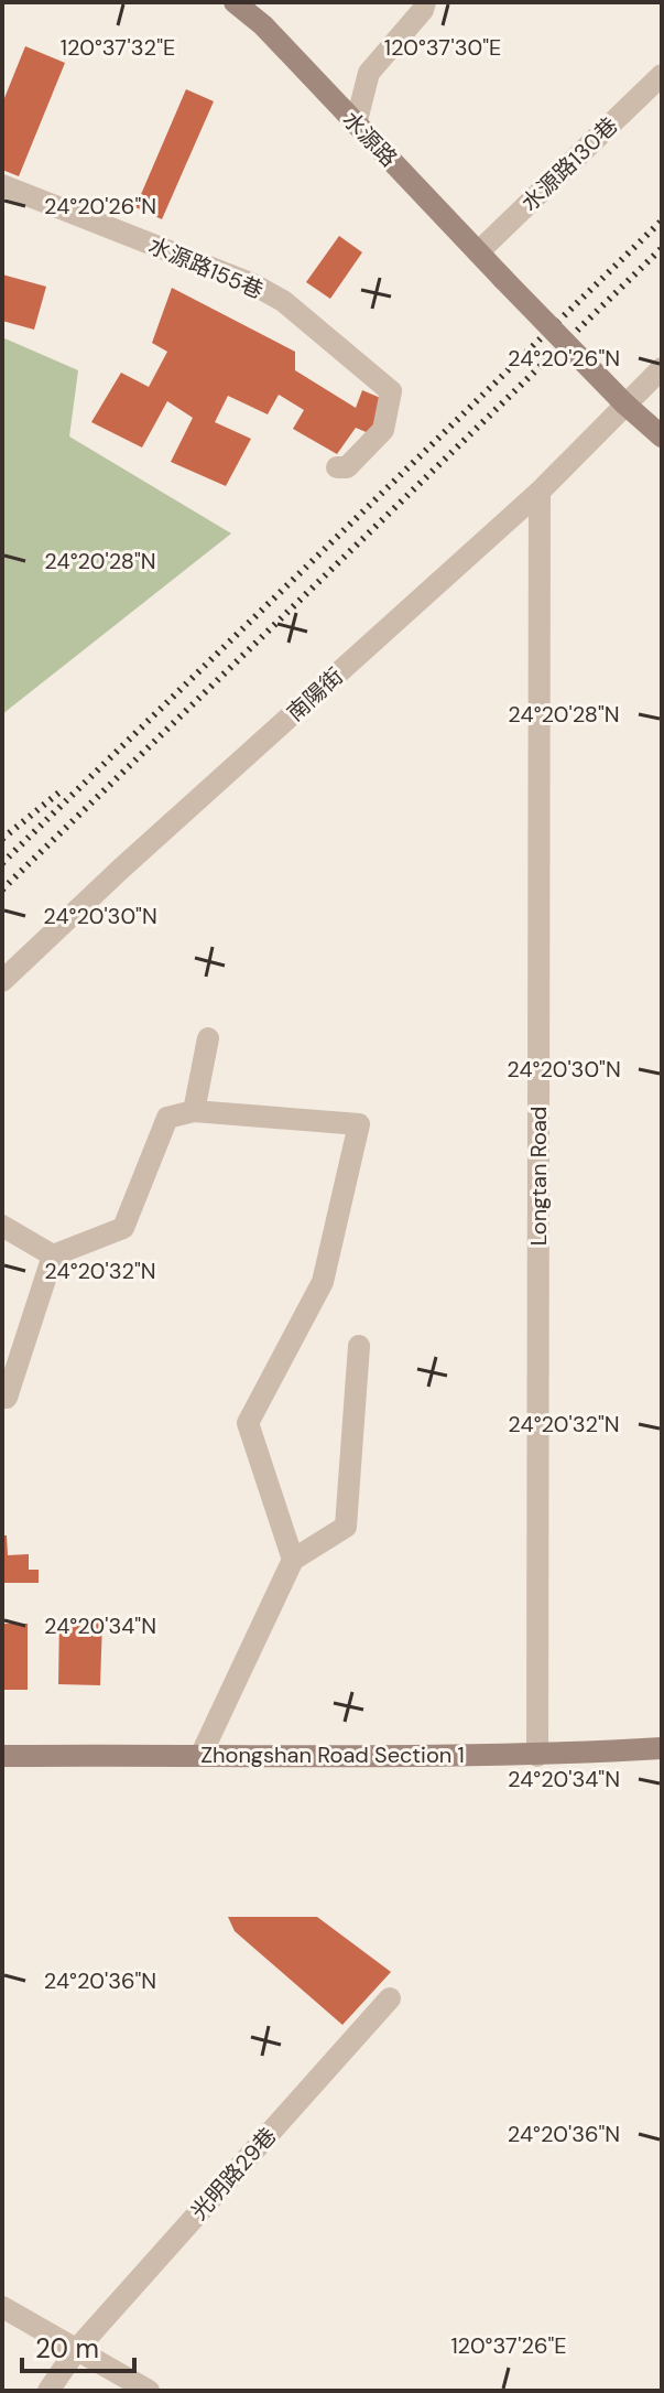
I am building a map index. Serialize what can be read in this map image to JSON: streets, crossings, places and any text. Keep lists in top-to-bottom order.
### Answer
{
  "streets": {
    "main road": ["水源路", "Zhongshan Road Section 1"],
    "street": [
      "水源路130巷",
      "水源路155巷",
      "南陽街",
      "Longtan Road",
      "光明路29巷"
    ]
  },
  "crossings": [
    ["水源路", "水源路130巷"],
    ["水源路", "南陽街"],
    ["南陽街", "Longtan Road"],
    ["Longtan Road", "Zhongshan Road Section 1"]
  ],
  "scale_bar": "20 m",
  "coordinates": [
    "120°37'32\"E",
    "120°37'30\"E",
    "24°20'26\"N",
    "24°20'28\"N",
    "24°20'30\"N",
    "24°20'32\"N",
    "24°20'34\"N",
    "24°20'36\"N",
    "120°37'26\"E"
  ]
}
